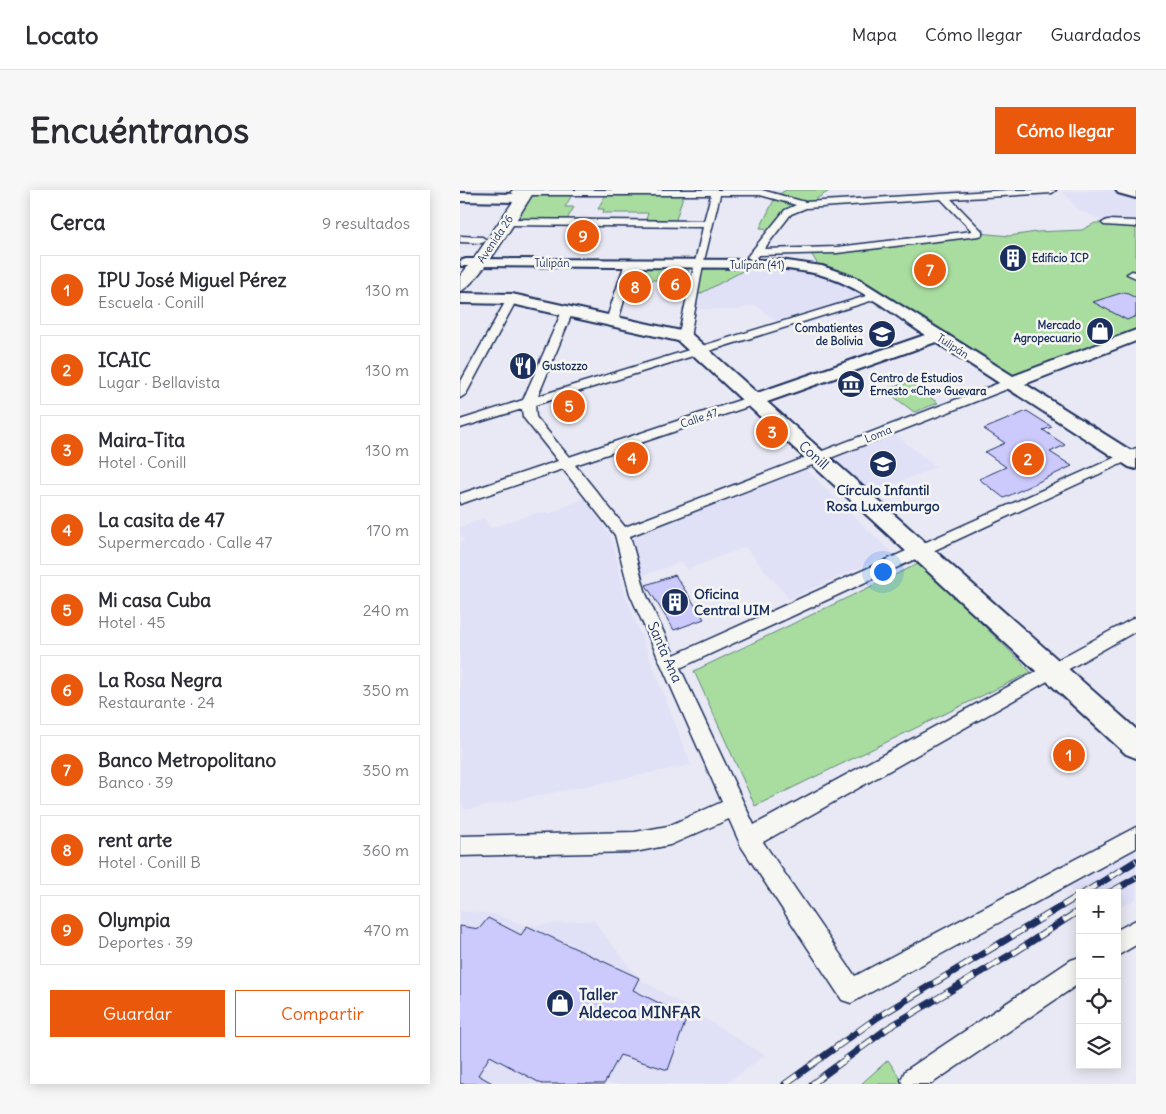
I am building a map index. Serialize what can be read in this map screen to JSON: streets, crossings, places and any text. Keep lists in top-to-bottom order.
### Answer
{
  "streets": {
    "main road": ["Avenida 26"],
    "street": [
      "Tulipán",
      "Tulipán (41)",
      "Calle 47",
      "Loma",
      "Conill",
      "Santa Ana"
    ]
  },
  "crossings": [
    ["Avenida 26", "Tulipán"],
    ["Tulipán", "Tulipán (41)"],
    ["Tulipán", "Calle 47"],
    ["Tulipán", "Loma"],
    ["Calle 47", "Conill"],
    ["Calle 47", "Santa Ana"],
    ["Loma", "Conill"],
    ["Loma", "Santa Ana"]
  ],
  "places": {
    "building": ["Edificio ICP", "Oficina Central UIM"],
    "shop": ["Mercado Agropecuario", "Taller Aldecoa MINFAR"],
    "school or university": ["Combatientes de Bolivia", "Círculo Infantil Rosa Luxemburgo"],
    "restaurant": ["Gustozzo"],
    "museum": ["Centro de Estudios Ernesto «Che» Guevara"]
  },
  "page": {
    "header": "Locato",
    "nav": ["Mapa", "Cómo llegar", "Guardados"],
    "buttons": [
      "Cómo llegar",
      ["Guardar", "Compartir"]
    ],
    "title": "Encuéntranos",
    "heading": ["Cerca", "9 resultados"],
    "pins": [
      "9",
      "7",
      "6",
      "8",
      "5",
      "3",
      "4",
      "2",
      "1"
    ],
    "list": [
      {
        "mark": "1",
        "name": "IPU José Miguel Pérez",
        "note": "Escuela · Conill",
        "value": "130 m"
      },
      {
        "mark": "2",
        "name": "ICAIC",
        "note": "Lugar · Bellavista",
        "value": "130 m"
      },
      {
        "mark": "3",
        "name": "Maira-Tita",
        "note": "Hotel · Conill",
        "value": "130 m"
      },
      {
        "mark": "4",
        "name": "La casita de 47",
        "note": "Supermercado · Calle 47",
        "value": "170 m"
      },
      {
        "mark": "5",
        "name": "Mi casa Cuba",
        "note": "Hotel · 45",
        "value": "240 m"
      },
      {
        "mark": "6",
        "name": "La Rosa Negra",
        "note": "Restaurante · 24",
        "value": "350 m"
      },
      {
        "mark": "7",
        "name": "Banco Metropolitano",
        "note": "Banco · 39",
        "value": "350 m"
      },
      {
        "mark": "8",
        "name": "rent arte",
        "note": "Hotel · Conill B",
        "value": "360 m"
      },
      {
        "mark": "9",
        "name": "Olympia",
        "note": "Deportes · 39",
        "value": "470 m"
      }
    ],
    "map_buttons": ["+", "−"]
  }
}
